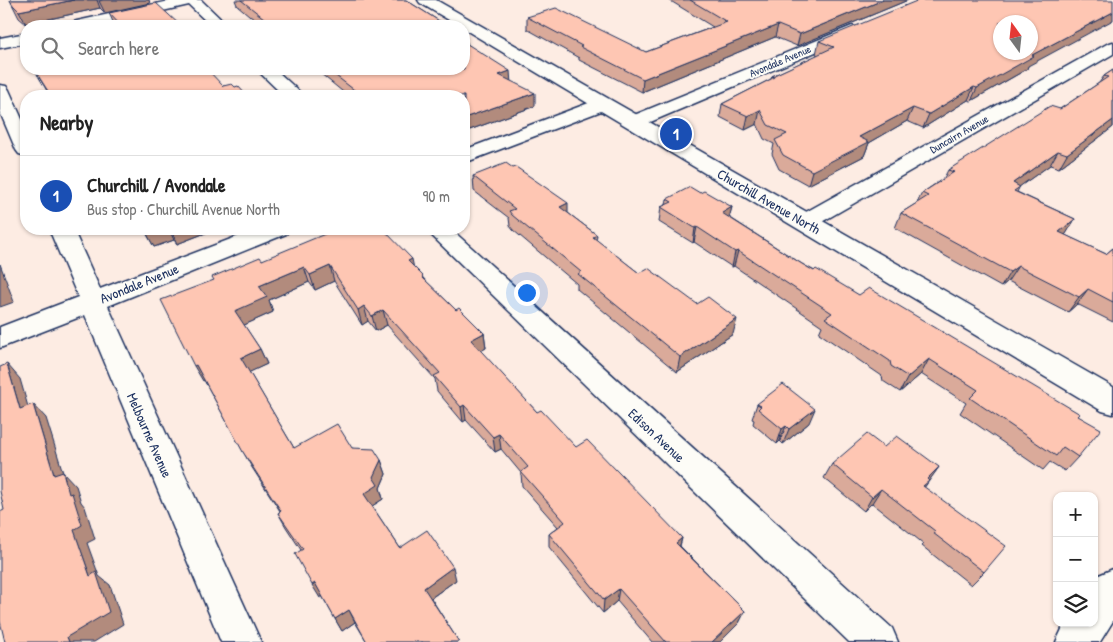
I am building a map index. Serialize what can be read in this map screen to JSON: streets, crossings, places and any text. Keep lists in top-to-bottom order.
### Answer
{
  "streets": {
    "street": [
      "Avondale Avenue",
      "Duncairn Avenue",
      "Churchill Avenue North",
      "Melbourne Avenue",
      "Edison Avenue"
    ]
  },
  "crossings": [
    ["Avondale Avenue", "Churchill Avenue North"],
    ["Avondale Avenue", "Melbourne Avenue"],
    ["Duncairn Avenue", "Churchill Avenue North"]
  ],
  "north": "top",
  "page": {
    "search": "Search here",
    "heading": "Nearby",
    "pins": "1",
    "list": [
      {
        "mark": "1",
        "name": "Churchill / Avondale",
        "note": "Bus stop · Churchill Avenue North",
        "value": "90 m"
      }
    ],
    "map_buttons": ["+", "−"]
  }
}
